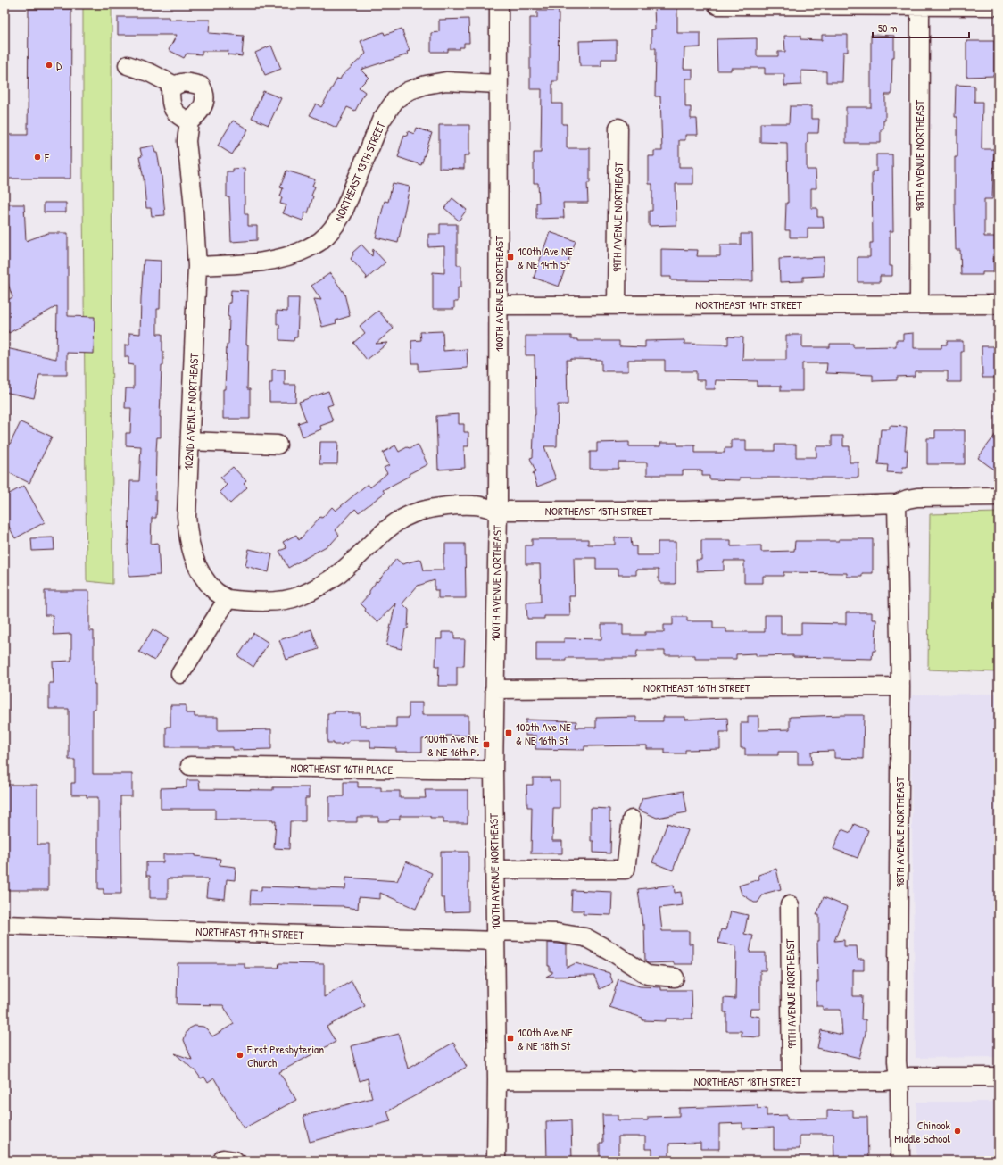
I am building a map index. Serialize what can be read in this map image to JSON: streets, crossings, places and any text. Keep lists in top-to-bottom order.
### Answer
{
  "streets": {
    "street": [
      "98TH AVENUE NORTHEAST",
      "NORTHEAST 13TH STREET",
      "99TH AVENUE NORTHEAST",
      "100TH AVENUE NORTHEAST",
      "NORTHEAST 14TH STREET",
      "102ND AVENUE NORTHEAST",
      "NORTHEAST 15TH STREET",
      "NORTHEAST 16TH STREET",
      "NORTHEAST 16TH PLACE",
      "NORTHEAST 17TH STREET",
      "NORTHEAST 18TH STREET"
    ]
  },
  "crossings": [
    ["98TH AVENUE NORTHEAST", "NORTHEAST 14TH STREET"],
    ["98TH AVENUE NORTHEAST", "NORTHEAST 15TH STREET"],
    ["98TH AVENUE NORTHEAST", "NORTHEAST 16TH STREET"],
    ["98TH AVENUE NORTHEAST", "NORTHEAST 18TH STREET"],
    ["NORTHEAST 13TH STREET", "100TH AVENUE NORTHEAST"],
    ["NORTHEAST 13TH STREET", "102ND AVENUE NORTHEAST"],
    ["99TH AVENUE NORTHEAST", "NORTHEAST 14TH STREET"],
    ["99TH AVENUE NORTHEAST", "NORTHEAST 18TH STREET"],
    ["100TH AVENUE NORTHEAST", "NORTHEAST 14TH STREET"],
    ["100TH AVENUE NORTHEAST", "NORTHEAST 15TH STREET"],
    ["100TH AVENUE NORTHEAST", "NORTHEAST 16TH STREET"],
    ["100TH AVENUE NORTHEAST", "NORTHEAST 16TH PLACE"],
    ["100TH AVENUE NORTHEAST", "NORTHEAST 17TH STREET"],
    ["100TH AVENUE NORTHEAST", "NORTHEAST 18TH STREET"],
    ["102ND AVENUE NORTHEAST", "NORTHEAST 15TH STREET"]
  ],
  "places": {
    "other": [
      "D",
      "F",
      "First Presbyterian Church",
      "Chinook Middle School"
    ],
    "transit": [
      "100th Ave NE & NE 14th St",
      "100th Ave NE & NE 16th St",
      "100th Ave NE & NE 16th Pl",
      "100th Ave NE & NE 18th St"
    ]
  },
  "scale_bar": "50 m"
}
